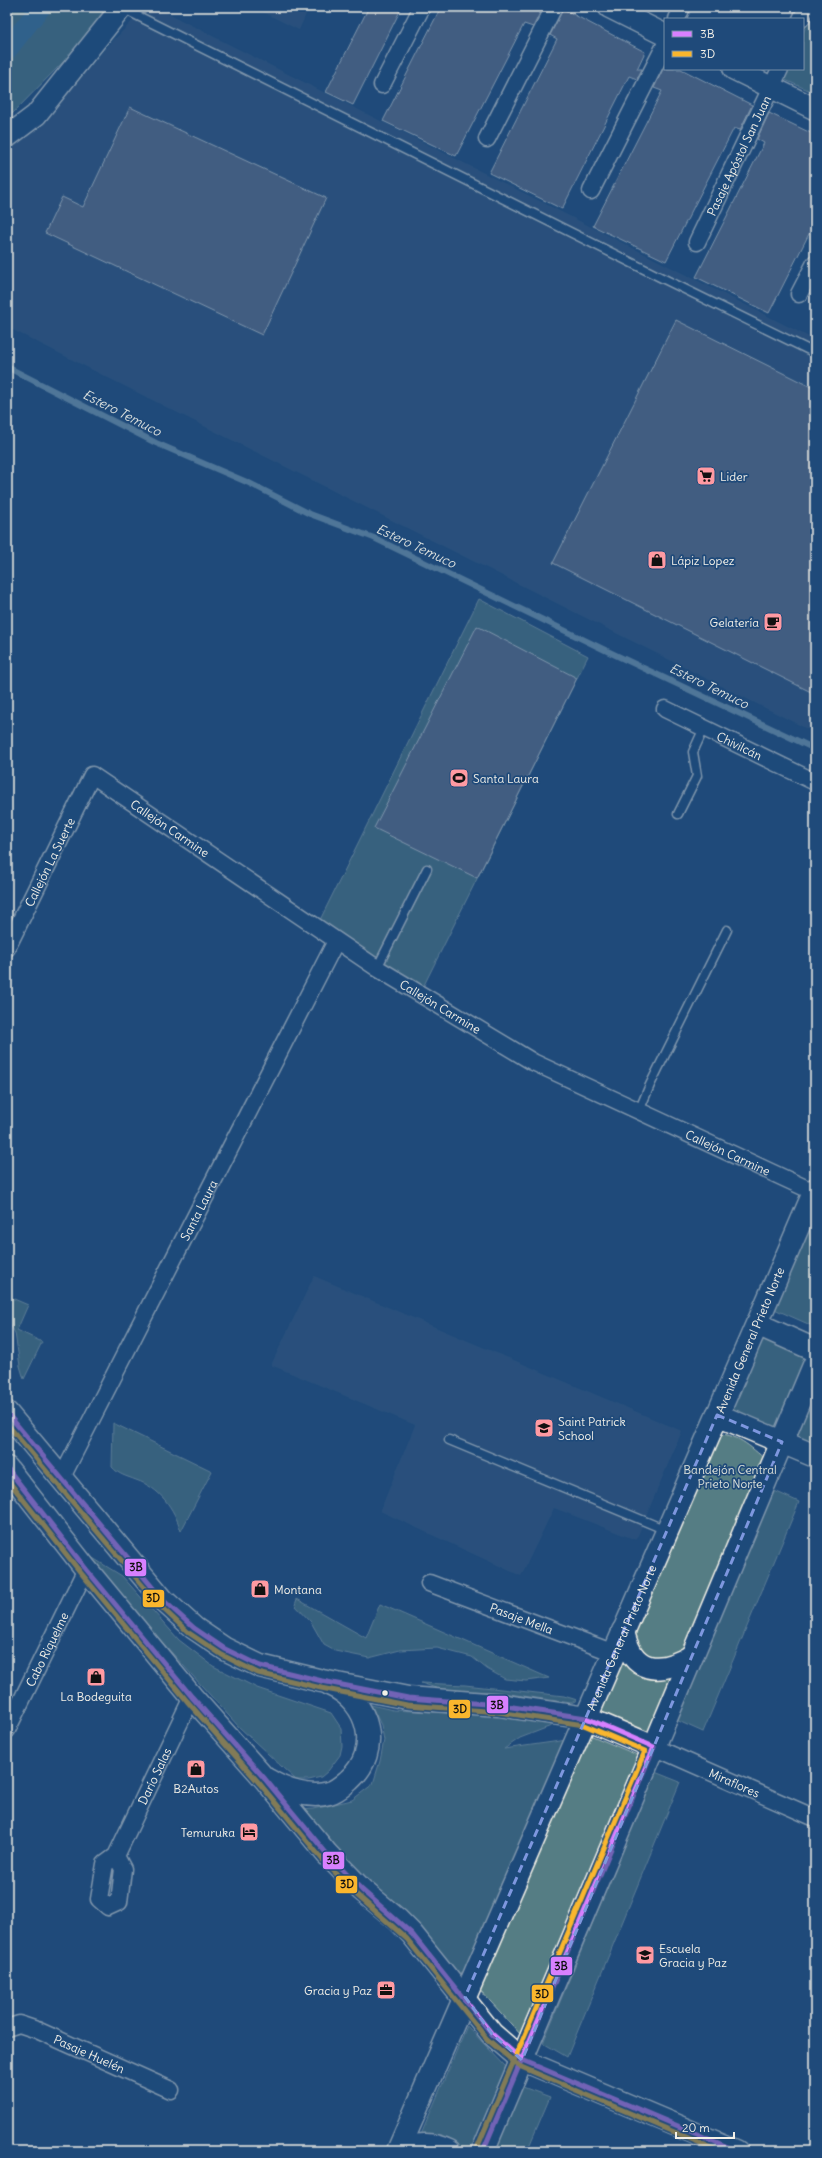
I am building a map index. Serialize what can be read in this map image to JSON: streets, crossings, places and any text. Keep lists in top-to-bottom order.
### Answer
{
  "streets": {
    "main road": ["Avenida General Prieto Norte"],
    "street": [
      "Pasaje Apóstol San Juan",
      "Chivilcán",
      "Callejón Carmine",
      "Callejón La Suerte",
      "Santa Laura",
      "Pasaje Mella",
      "Cabo Riquelme",
      "Darío Salas",
      "Miraflores",
      "Pasaje Huelén"
    ]
  },
  "crossings": [
    ["Callejón Carmine", "Callejón La Suerte"],
    ["Callejón Carmine", "Santa Laura"],
    ["Callejón Carmine", "Avenida General Prieto Norte"],
    ["Avenida General Prieto Norte", "Pasaje Mella"]
  ],
  "water": ["Estero Temuco"],
  "parks": ["Bandejón Central Prieto Norte"],
  "places": {
    "supermarket": ["Lider"],
    "shop": [
      "Lápiz Lopez",
      "Montana",
      "La Bodeguita",
      "B2Autos"
    ],
    "cafe": ["Gelatería"],
    "sports": ["Santa Laura"],
    "school or university": ["Saint Patrick School", "Escuela Gracia y Paz"],
    "hotel": ["Temuruka"],
    "office": ["Gracia y Paz"]
  },
  "lines": ["transit line 3B", "transit line 3D"],
  "legend": ["3B", "3D"],
  "scale_bar": "20 m"
}
